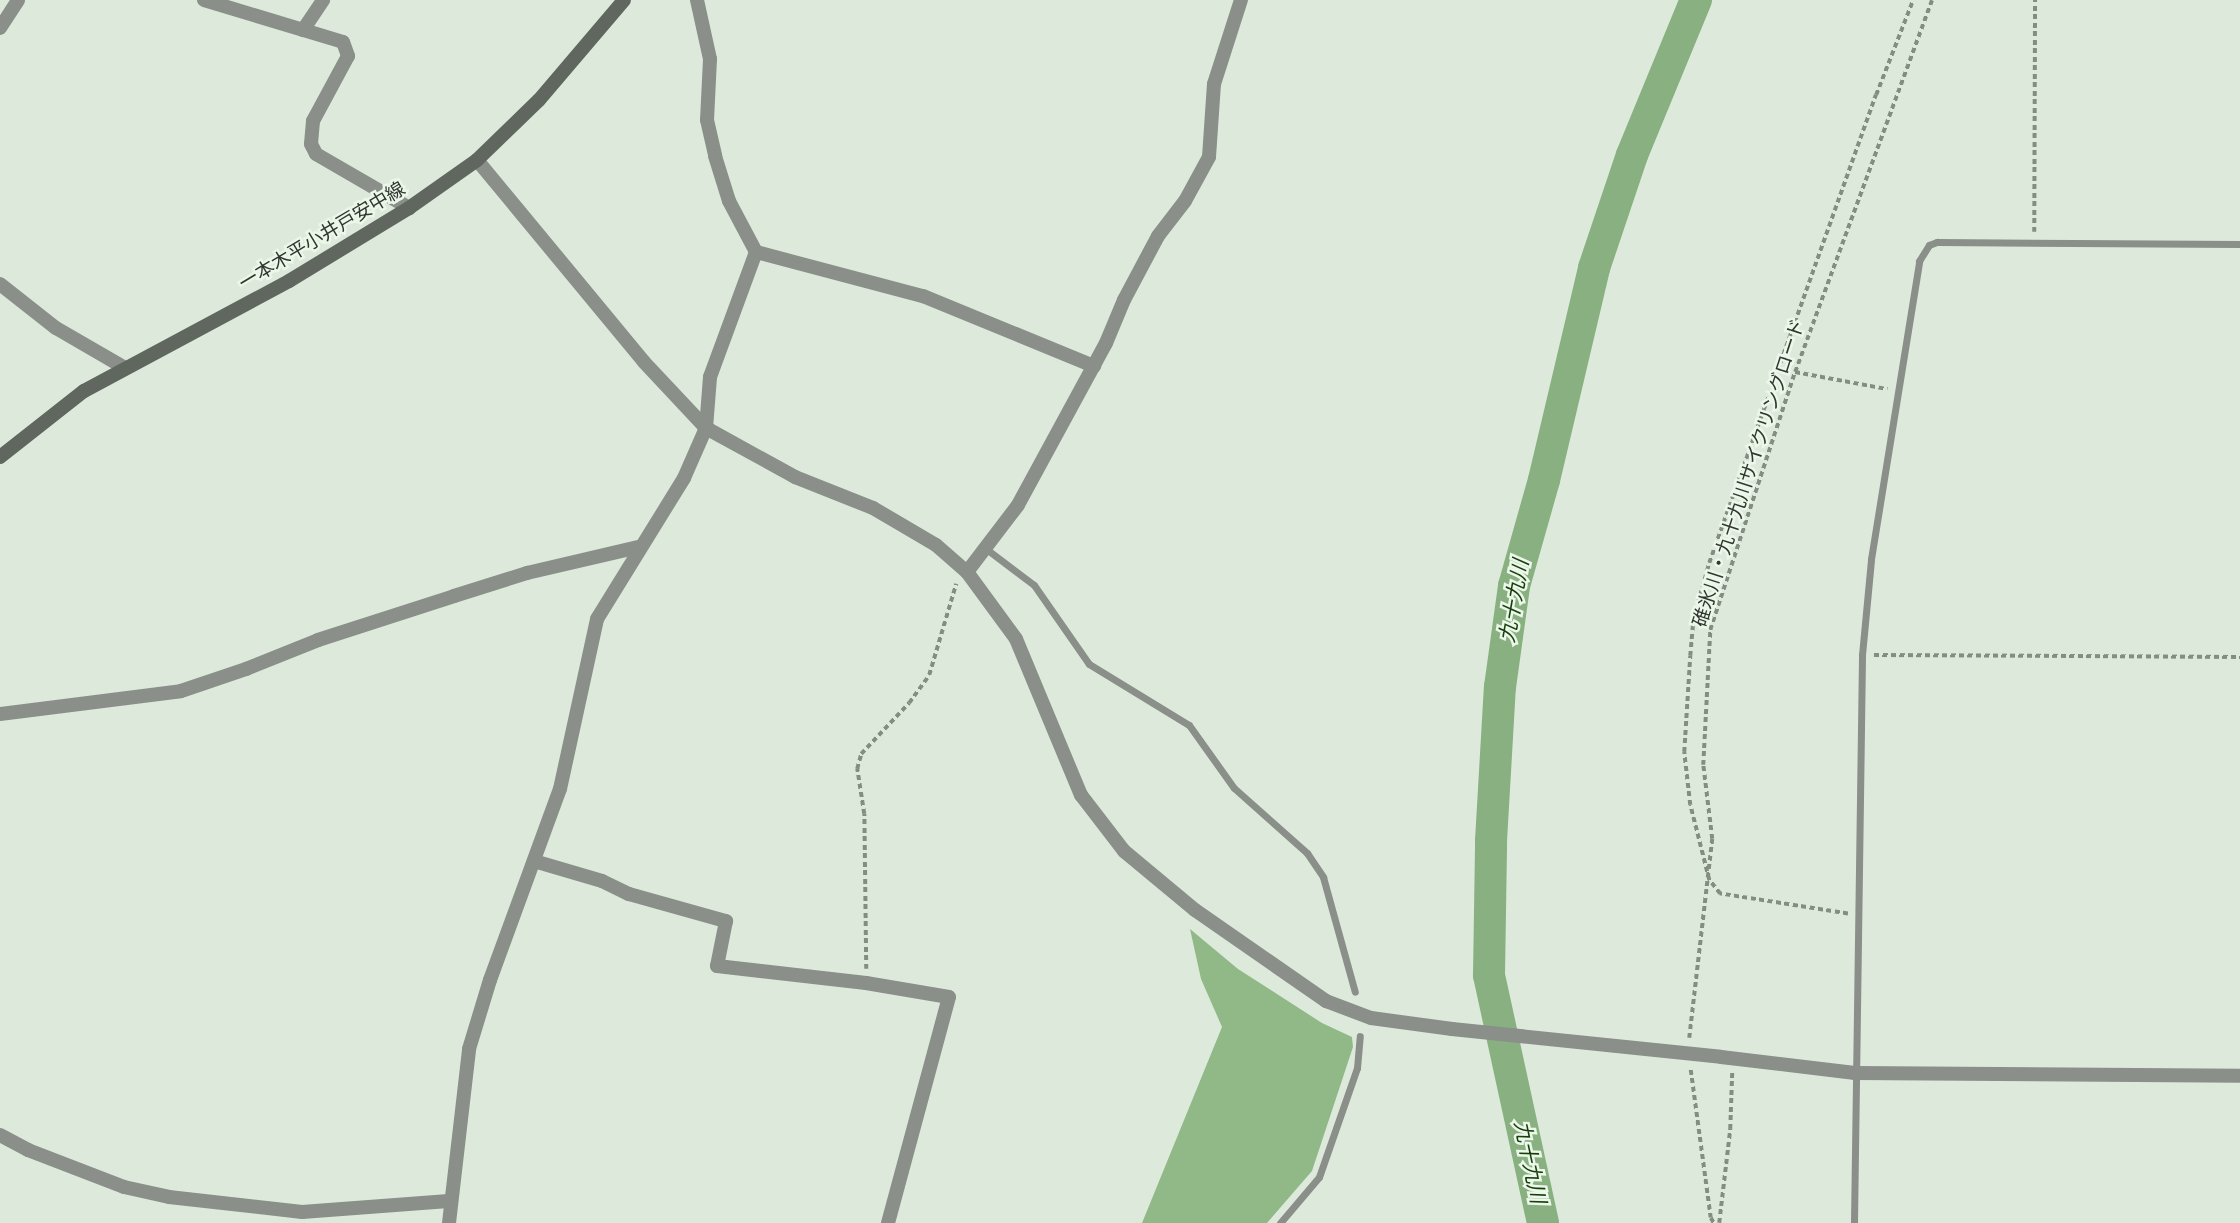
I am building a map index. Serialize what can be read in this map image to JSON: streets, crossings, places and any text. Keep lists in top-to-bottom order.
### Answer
{
  "streets": {
    "main road": ["一本木平小井戸安中線"],
    "path": ["碓氷川・九十九川サイクリングロード"]
  },
  "water": ["九十九川"]
}
